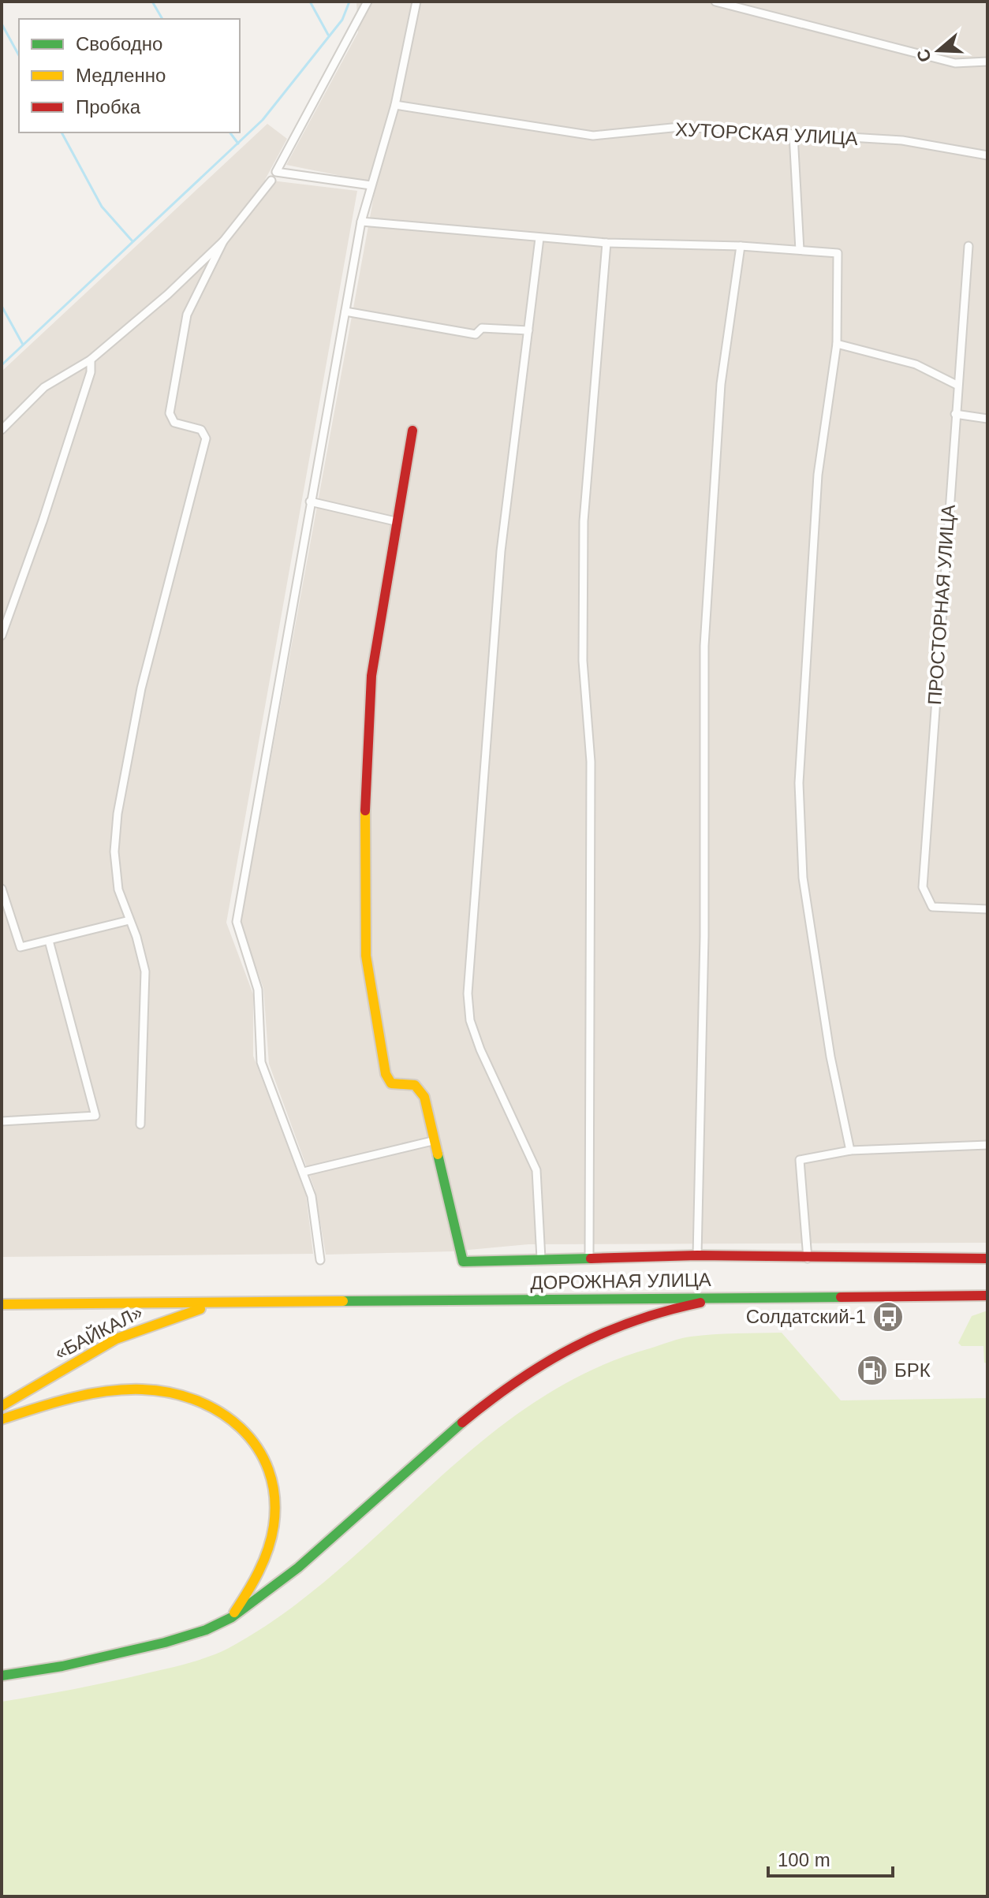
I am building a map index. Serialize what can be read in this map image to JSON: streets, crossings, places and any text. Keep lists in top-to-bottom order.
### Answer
{
  "streets": {
    "main road": ["ДОРОЖНАЯ УЛИЦА", "«БАЙКАЛ»"],
    "street": ["ХУТОРСКАЯ УЛИЦА", "ПРОСТОРНАЯ УЛИЦА"]
  },
  "crossings": [
    ["ДОРОЖНАЯ УЛИЦА", "«БАЙКАЛ»"]
  ],
  "places": {
    "bus stop": ["Солдатский-1"],
    "fuel station": ["БРК"]
  },
  "legend": ["Свободно", "Медленно", "Пробка"],
  "scale_bar": "100 m",
  "north": "left"
}
